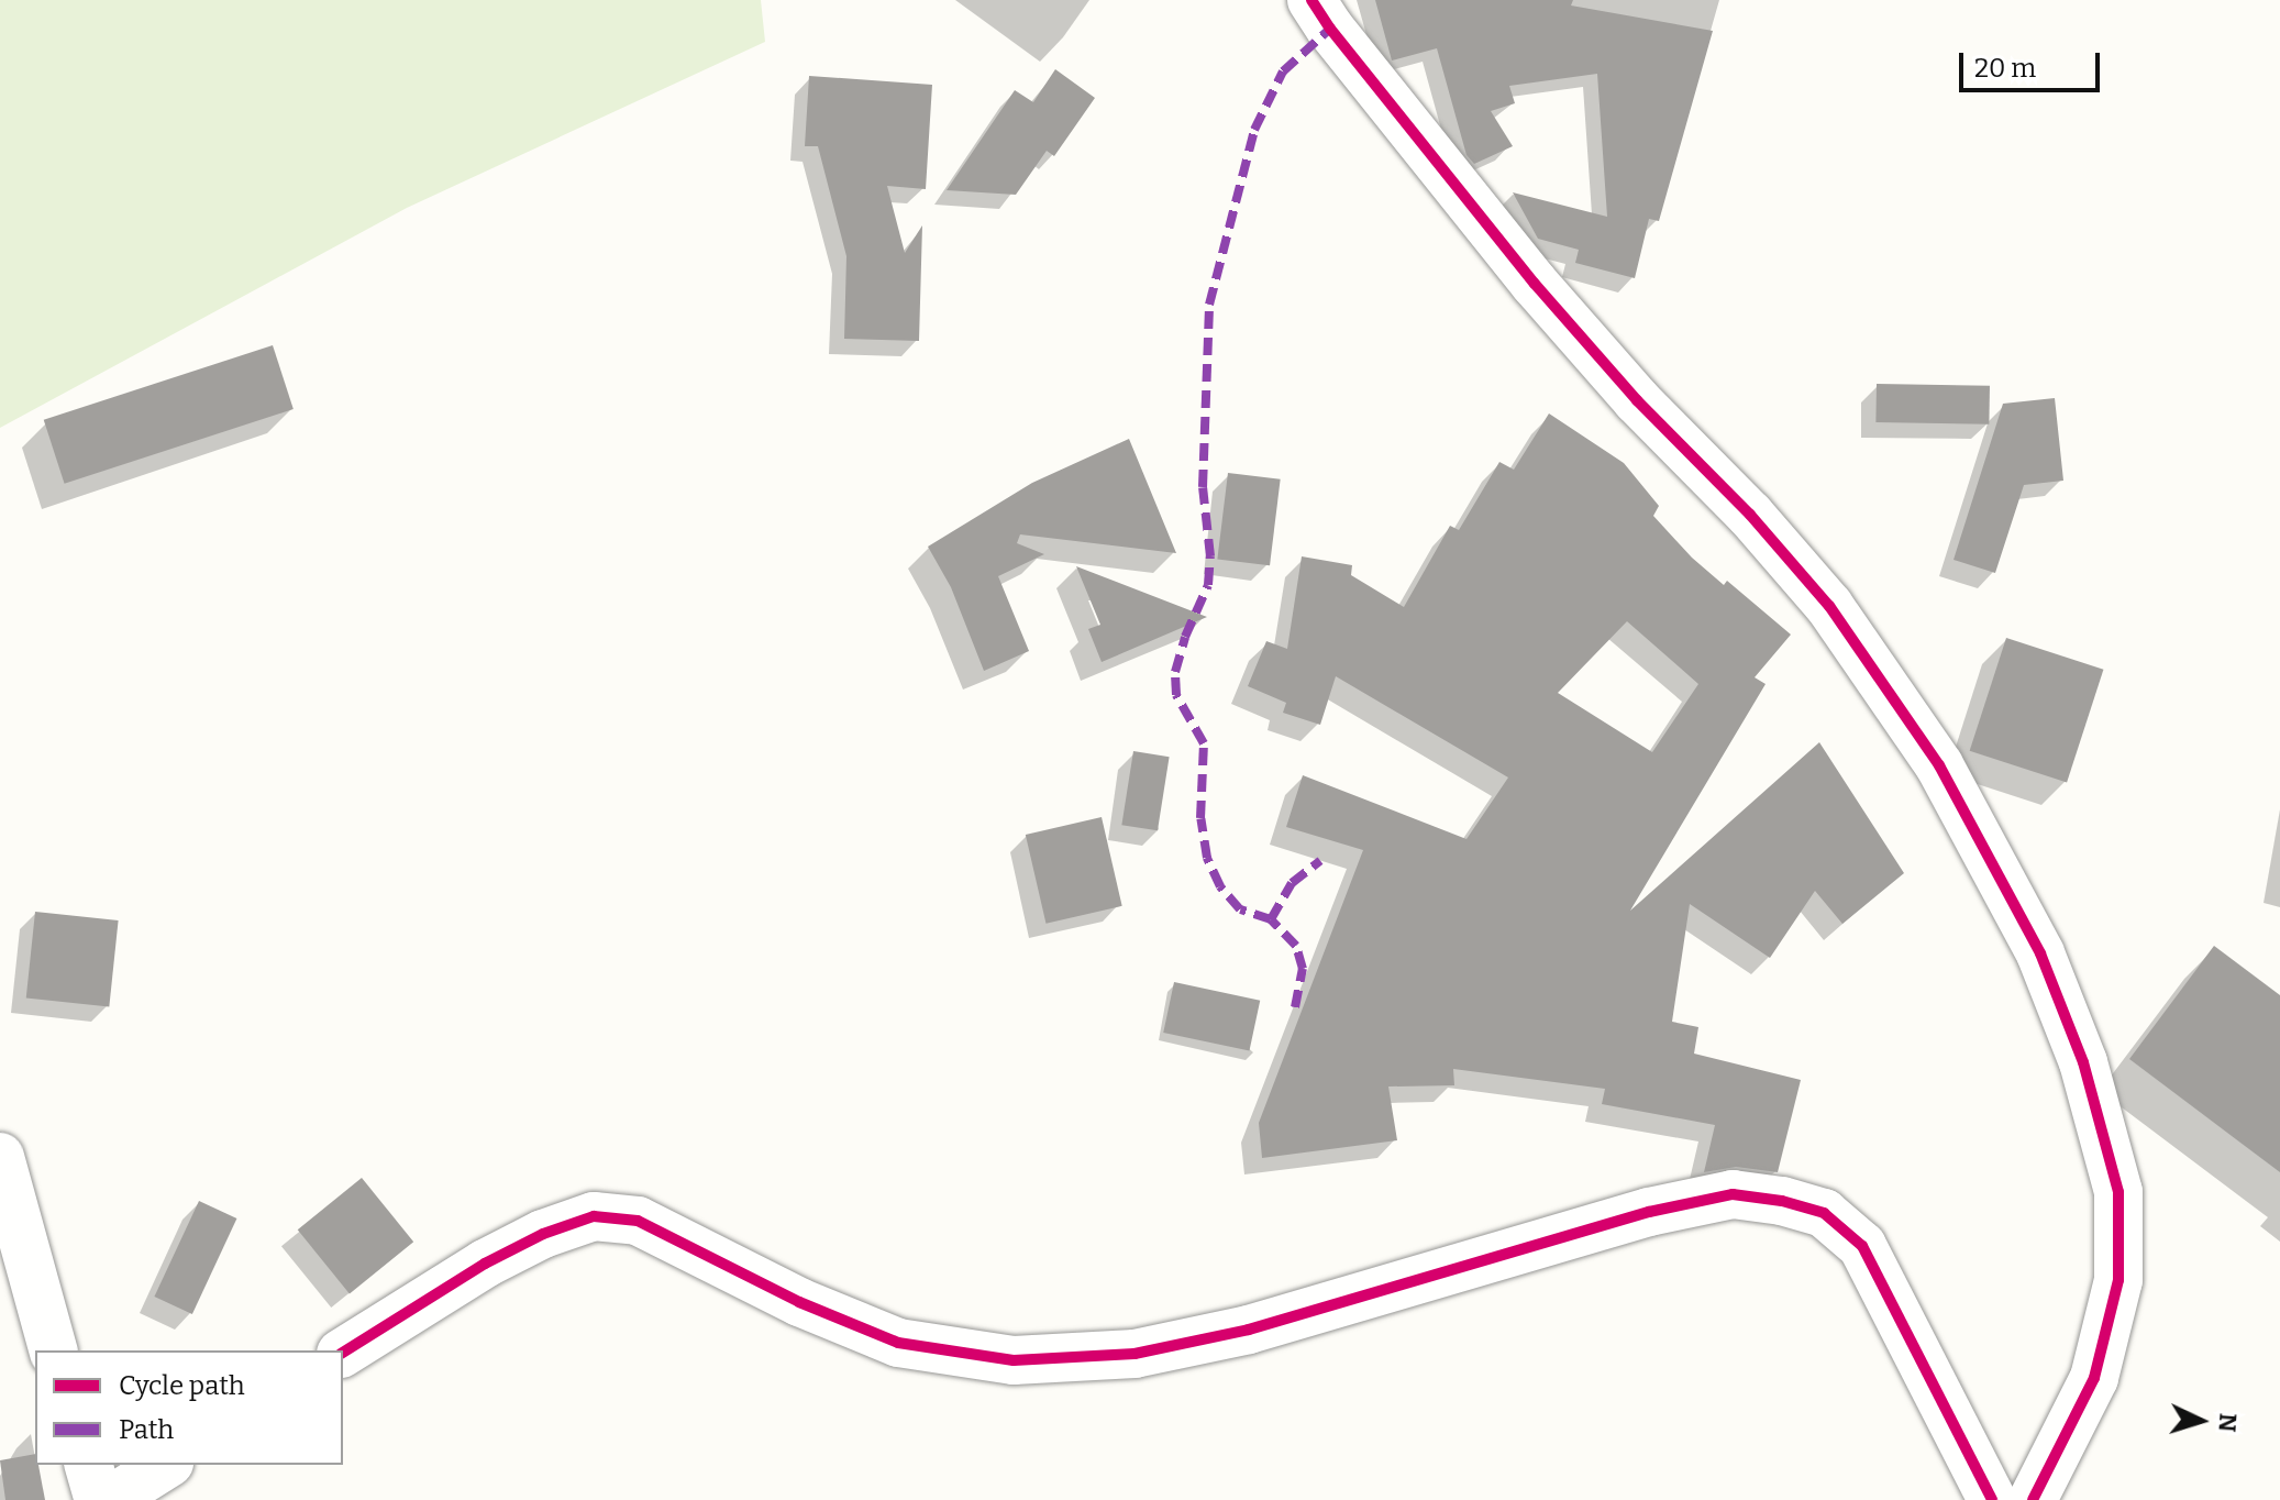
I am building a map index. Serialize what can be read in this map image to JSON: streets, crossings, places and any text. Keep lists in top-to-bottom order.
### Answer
{
  "legend": ["Cycle path", "Path"],
  "scale_bar": "20 m",
  "north": "right"
}
